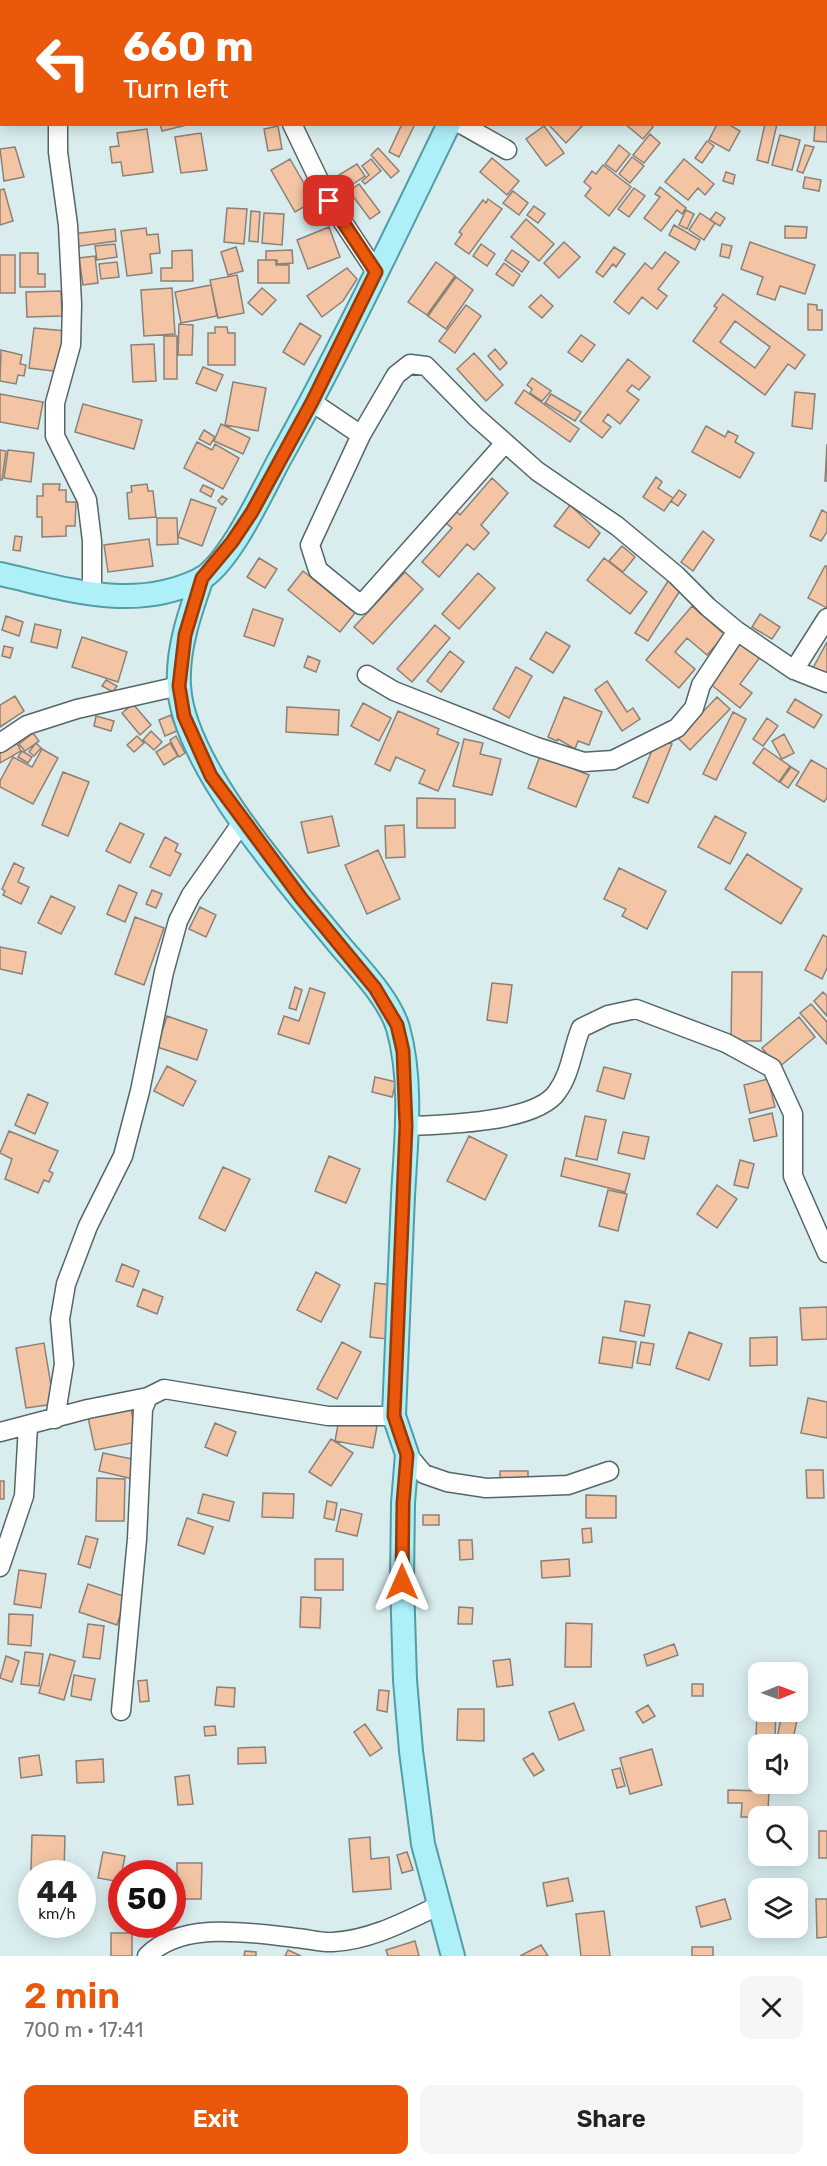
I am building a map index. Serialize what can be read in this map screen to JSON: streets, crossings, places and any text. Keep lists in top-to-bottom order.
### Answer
{
  "north": "right",
  "page": {
    "turn": ["660 m", "Turn left"],
    "speed": "44 km/h",
    "limit": "50",
    "heading": ["2 min", "700 m · 17:41"],
    "buttons": ["Exit", "Share"]
  }
}
